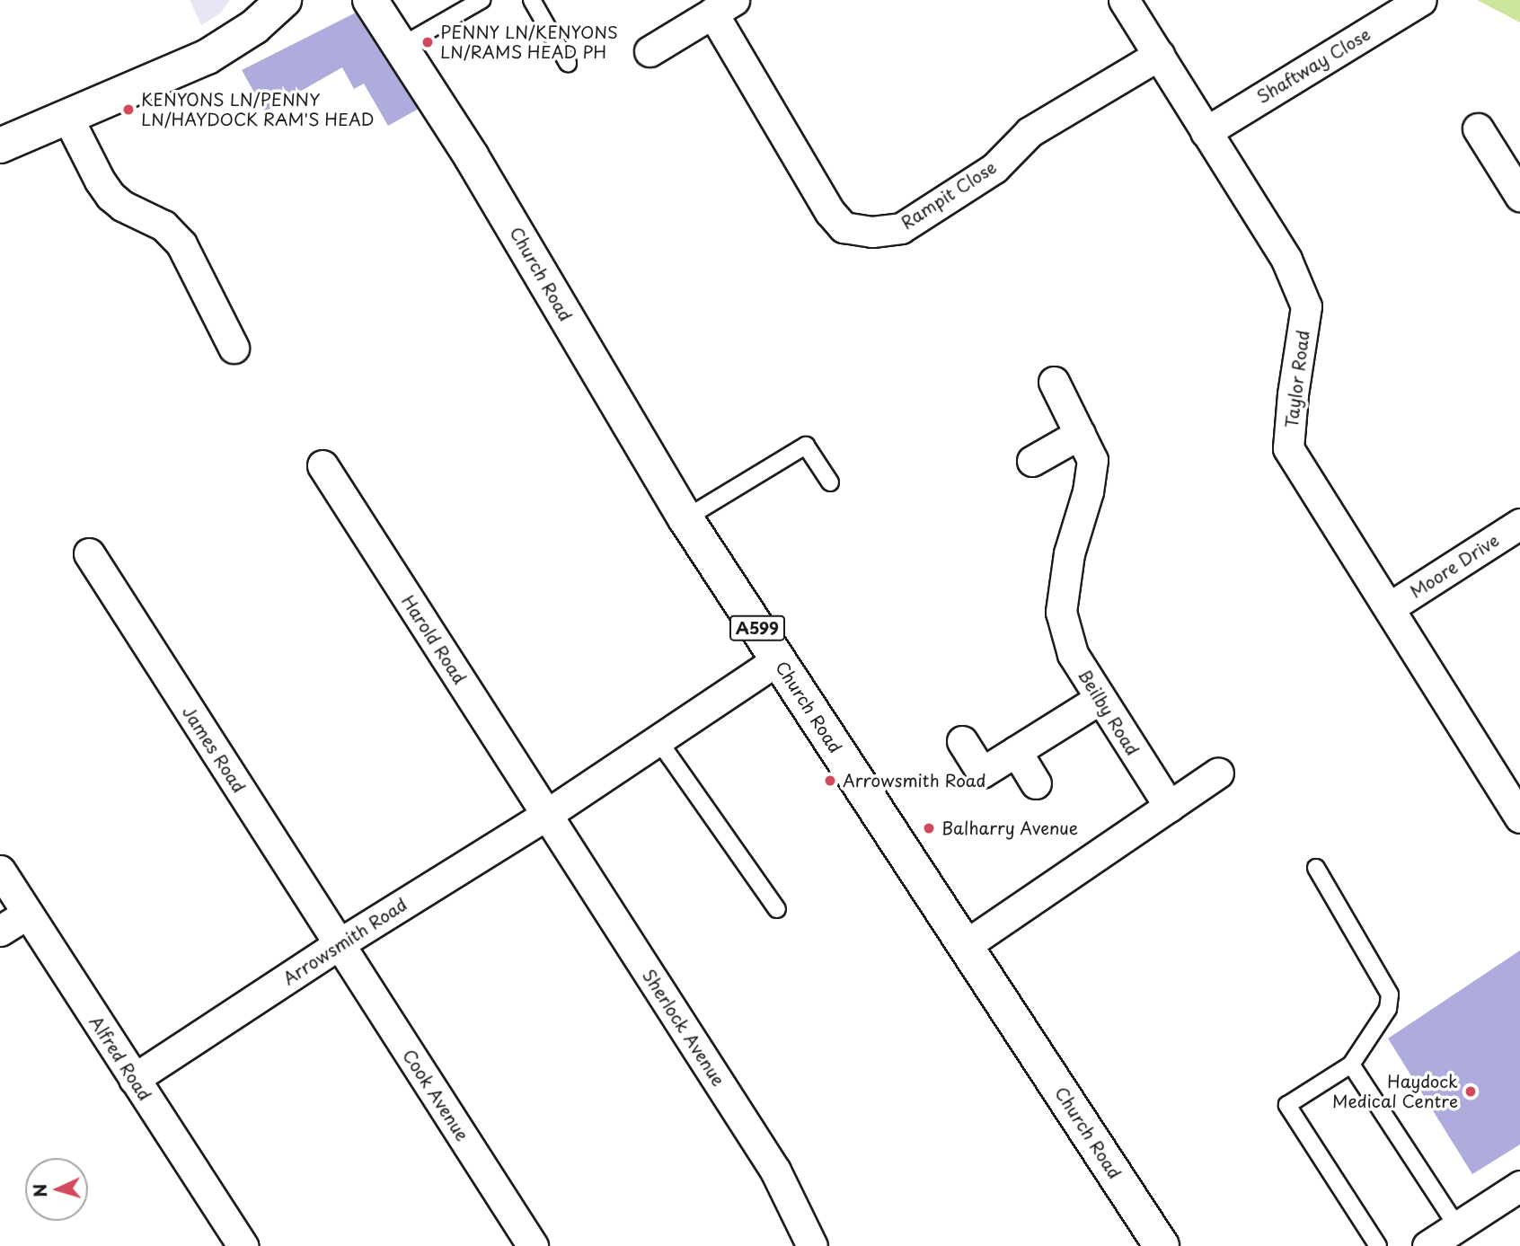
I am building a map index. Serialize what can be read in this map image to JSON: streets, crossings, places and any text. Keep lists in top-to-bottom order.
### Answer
{
  "streets": {
    "main road": ["Church Road", "A599"],
    "street": [
      "Shaftway Close",
      "Rampit Close",
      "Taylor Road",
      "Moore Drive",
      "Harold Road",
      "Beilby Road",
      "James Road",
      "Arrowsmith Road",
      "Sherlock Avenue",
      "Alfred Road",
      "Cook Avenue"
    ]
  },
  "crossings": [
    ["Shaftway Close", "Taylor Road"],
    ["Rampit Close", "Taylor Road"],
    ["Church Road", "Arrowsmith Road"],
    ["Taylor Road", "Moore Drive"],
    ["Harold Road", "Arrowsmith Road"],
    ["Harold Road", "Sherlock Avenue"],
    ["James Road", "Arrowsmith Road"],
    ["James Road", "Cook Avenue"],
    ["Arrowsmith Road", "Sherlock Avenue"],
    ["Arrowsmith Road", "Alfred Road"],
    ["Arrowsmith Road", "Cook Avenue"]
  ],
  "places": [
    "PENNY LN/KENYONS LN/RAMS HEAD PH",
    "KENYONS LN/PENNY LN/HAYDOCK RAM'S HEAD",
    "Arrowsmith Road",
    "Balharry Avenue",
    "Haydock Medical Centre"
  ],
  "north": "left"
}
